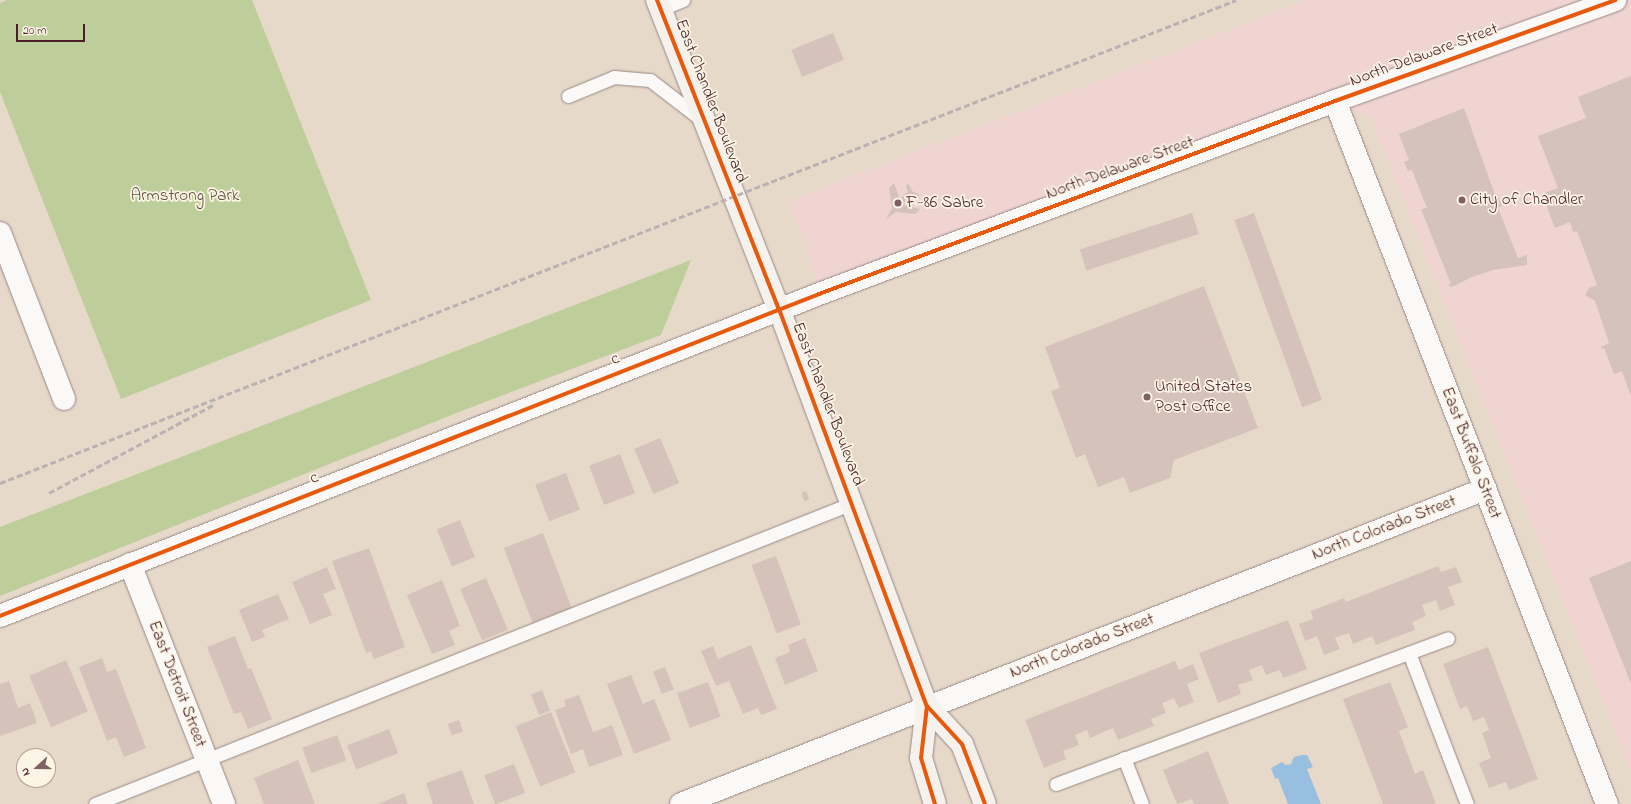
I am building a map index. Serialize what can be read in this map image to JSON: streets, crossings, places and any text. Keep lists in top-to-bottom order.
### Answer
{
  "streets": {
    "main road": ["East Chandler Boulevard"],
    "street": [
      "North Delaware Street",
      "c",
      "East Buffalo Street",
      "North Colorado Street",
      "East Detroit Street"
    ]
  },
  "crossings": [
    ["North Delaware Street", "East Chandler Boulevard"],
    ["North Delaware Street", "c"],
    ["North Delaware Street", "East Buffalo Street"],
    ["East Chandler Boulevard", "North Colorado Street"],
    ["c", "East Detroit Street"],
    ["East Buffalo Street", "North Colorado Street"]
  ],
  "parks": ["Armstrong Park"],
  "places": ["City of Chandler", "F-86 Sabre", "United States Post Office"],
  "scale_bar": "20 m",
  "north": "left"
}
